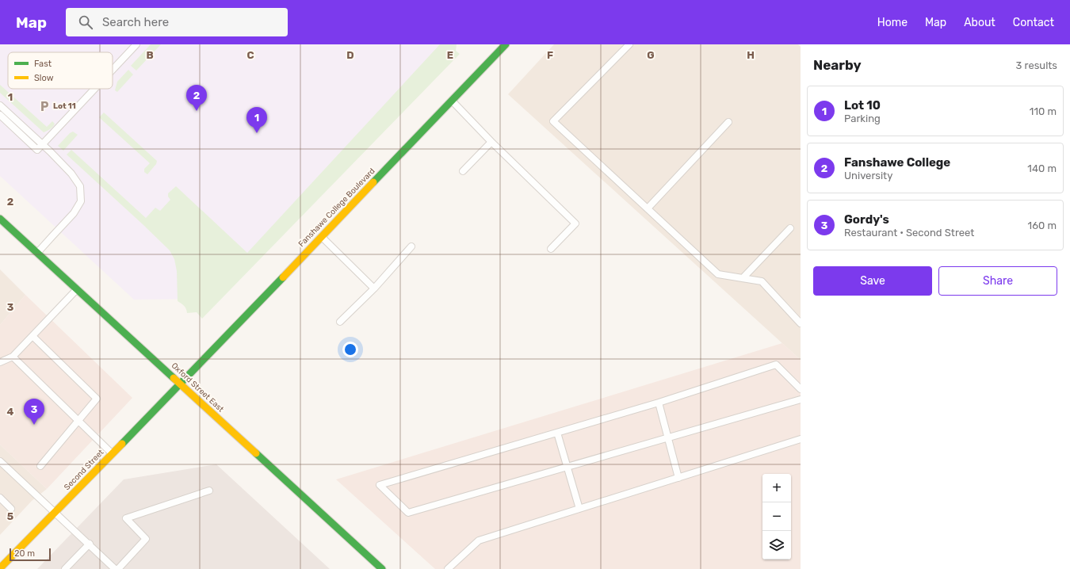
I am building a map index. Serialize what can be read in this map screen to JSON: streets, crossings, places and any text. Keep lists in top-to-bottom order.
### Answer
{
  "streets": {
    "street": ["Fanshawe College Boulevard", "Oxford Street East", "Second Street"]
  },
  "crossings": [
    ["Fanshawe College Boulevard", "Oxford Street East"],
    ["Fanshawe College Boulevard", "Second Street"],
    ["Oxford Street East", "Second Street"]
  ],
  "places": {
    "parking": ["Lot 11"]
  },
  "legend": ["Fast", "Slow"],
  "scale_bar": "20 m",
  "page": {
    "header": "Map",
    "search": "Search here",
    "nav": [
      "Home",
      "Map",
      "About",
      "Contact"
    ],
    "heading": ["Nearby", "3 results"],
    "pins": ["2", "1", "3"],
    "list": [
      {
        "mark": "1",
        "name": "Lot 10",
        "note": "Parking",
        "value": "110 m"
      },
      {
        "mark": "2",
        "name": "Fanshawe College",
        "note": "University",
        "value": "140 m"
      },
      {
        "mark": "3",
        "name": "Gordy's",
        "note": "Restaurant · Second Street",
        "value": "160 m"
      }
    ],
    "buttons": ["Save", "Share"],
    "map_buttons": ["+", "−"],
    "scale": "20 m"
  },
  "grid": {
    "columns": [
      "B",
      "C",
      "D",
      "E",
      "F",
      "G",
      "H"
    ],
    "rows": [
      "1",
      "2",
      "3",
      "4",
      "5"
    ]
  }
}
